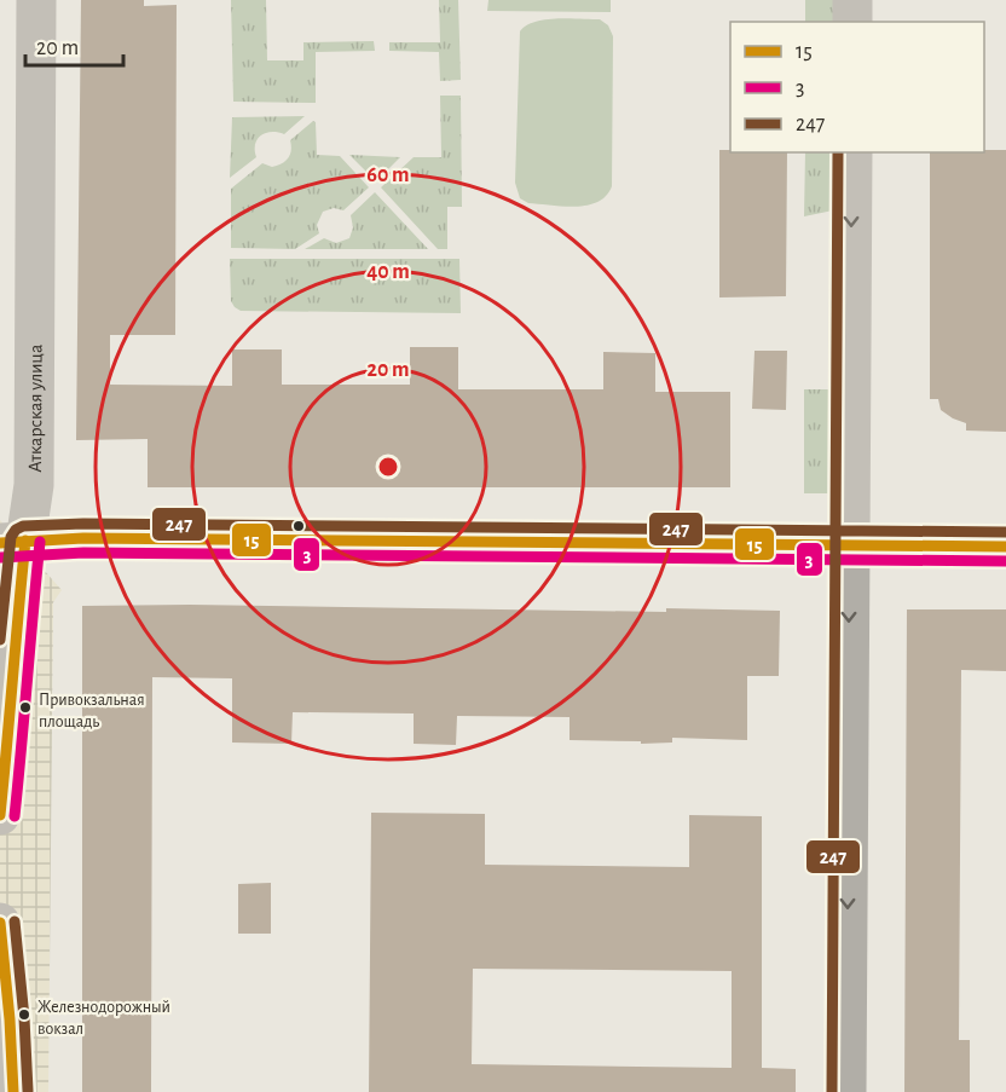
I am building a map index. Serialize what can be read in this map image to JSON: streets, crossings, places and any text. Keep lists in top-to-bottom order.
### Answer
{
  "streets": {
    "street": ["Аткарская улица"]
  },
  "places": ["Привокзальная площадь", "Железнодорожный вокзал"],
  "lines": ["transit line 247", "transit line 15", "transit line 3"],
  "legend": ["15", "3", "247"],
  "scale_bar": "20 m",
  "rings": ["60 m", "40 m", "20 m"]
}
